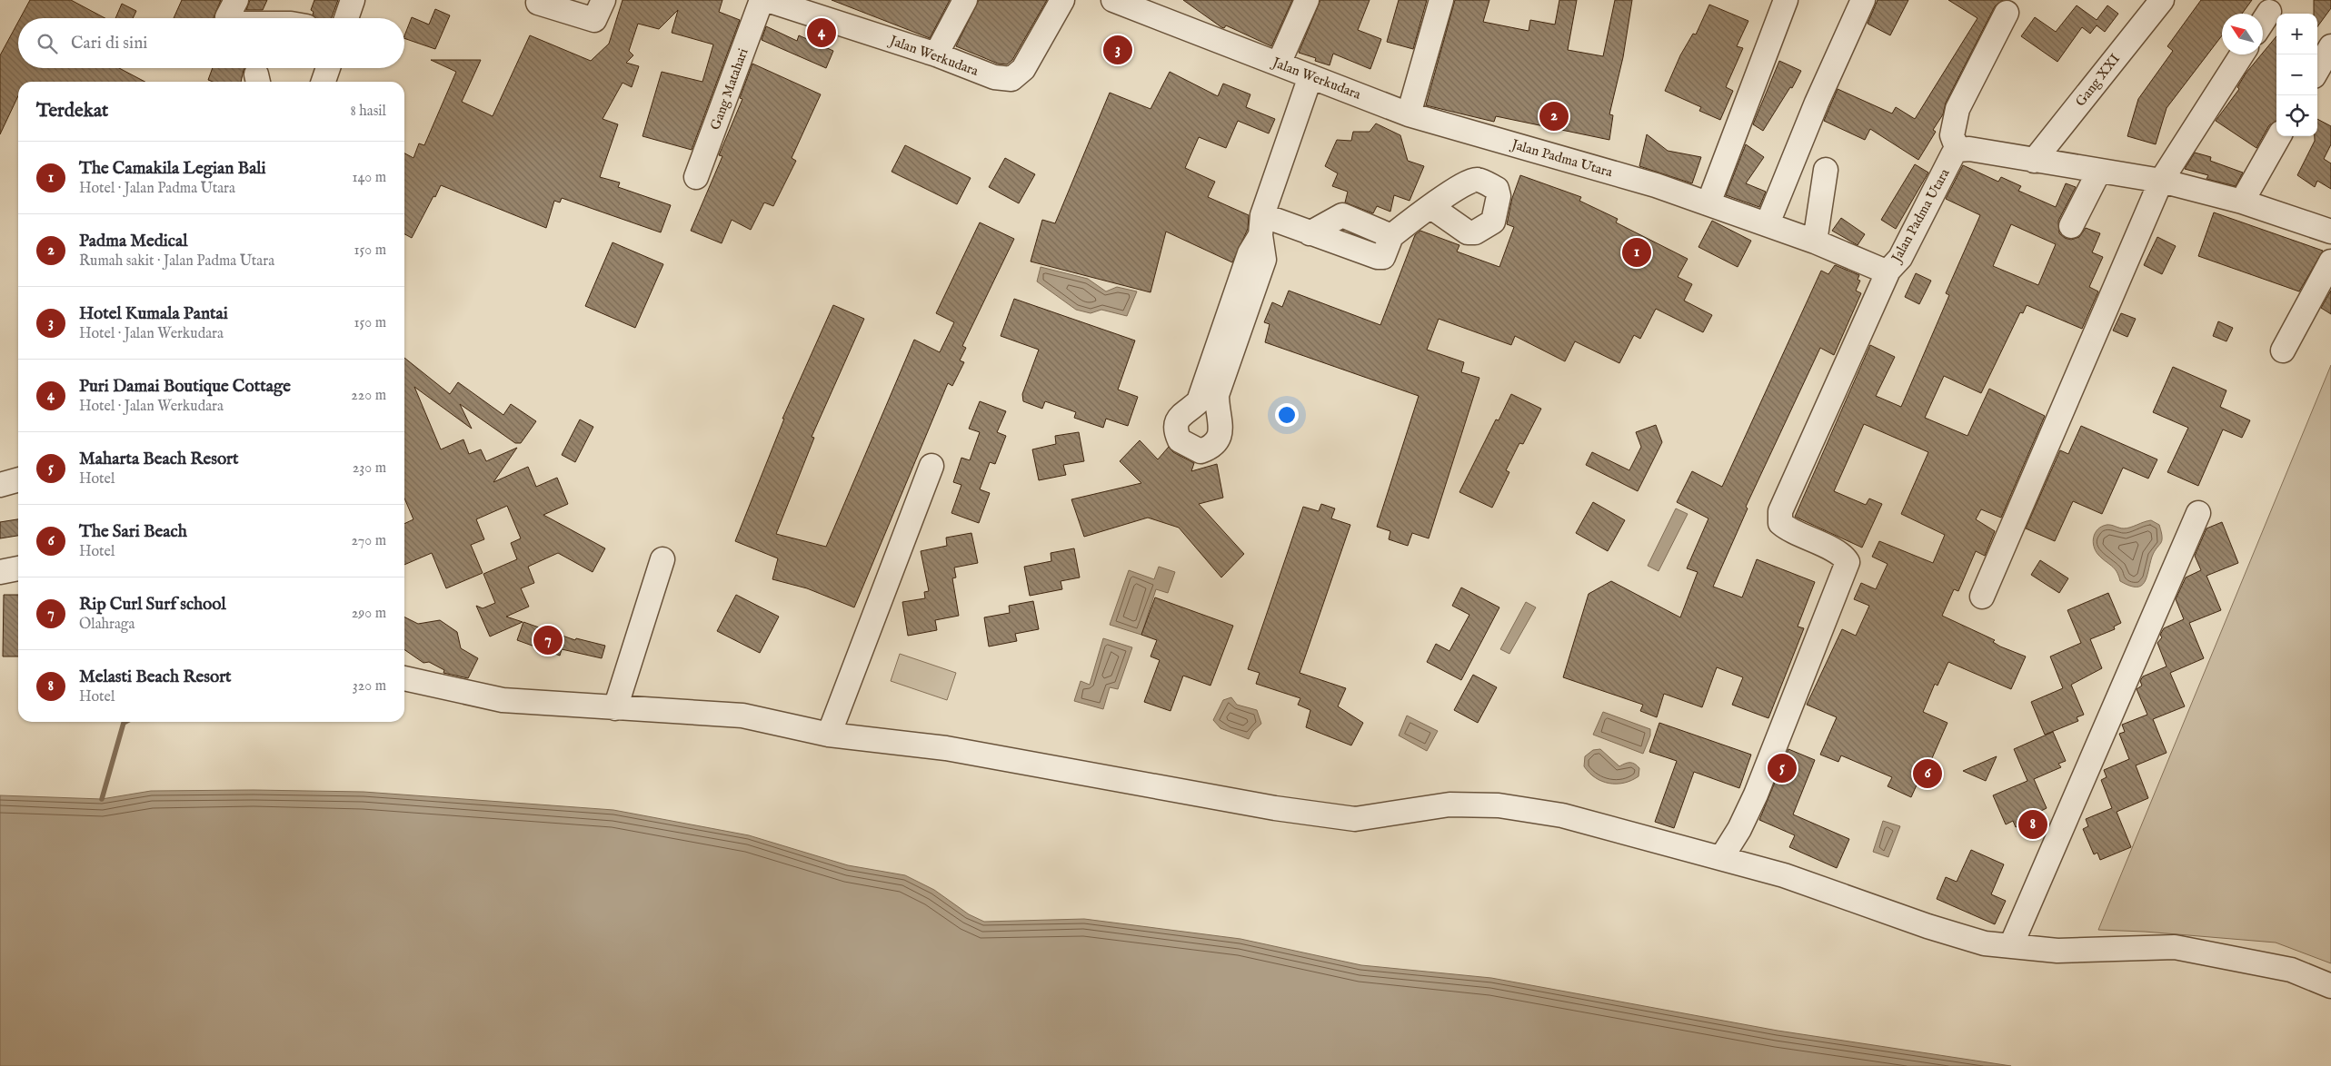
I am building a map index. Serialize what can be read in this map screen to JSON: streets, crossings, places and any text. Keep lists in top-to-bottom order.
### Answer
{
  "streets": {
    "street": [
      "Jalan Werkudara",
      "Gang XXI",
      "Gang Matahari",
      "Jalan Padma Utara"
    ]
  },
  "crossings": [
    ["Jalan Werkudara", "Jalan Padma Utara"]
  ],
  "north": "top left",
  "page": {
    "map_buttons": ["+", "−"],
    "pins": [
      "4",
      "3",
      "2",
      "1",
      "7",
      "5",
      "6",
      "8"
    ],
    "search": "Cari di sini",
    "heading": ["Terdekat", "8 hasil"],
    "list": [
      {
        "mark": "1",
        "name": "The Camakila Legian Bali",
        "note": "Hotel · Jalan Padma Utara",
        "value": "140 m"
      },
      {
        "mark": "2",
        "name": "Padma Medical",
        "note": "Rumah sakit · Jalan Padma Utara",
        "value": "150 m"
      },
      {
        "mark": "3",
        "name": "Hotel Kumala Pantai",
        "note": "Hotel · Jalan Werkudara",
        "value": "150 m"
      },
      {
        "mark": "4",
        "name": "Puri Damai Boutique Cottage",
        "note": "Hotel · Jalan Werkudara",
        "value": "220 m"
      },
      {
        "mark": "5",
        "name": "Maharta Beach Resort",
        "note": "Hotel",
        "value": "230 m"
      },
      {
        "mark": "6",
        "name": "The Sari Beach",
        "note": "Hotel",
        "value": "270 m"
      },
      {
        "mark": "7",
        "name": "Rip Curl Surf school",
        "note": "Olahraga",
        "value": "290 m"
      },
      {
        "mark": "8",
        "name": "Melasti Beach Resort",
        "note": "Hotel",
        "value": "320 m"
      }
    ]
  }
}
